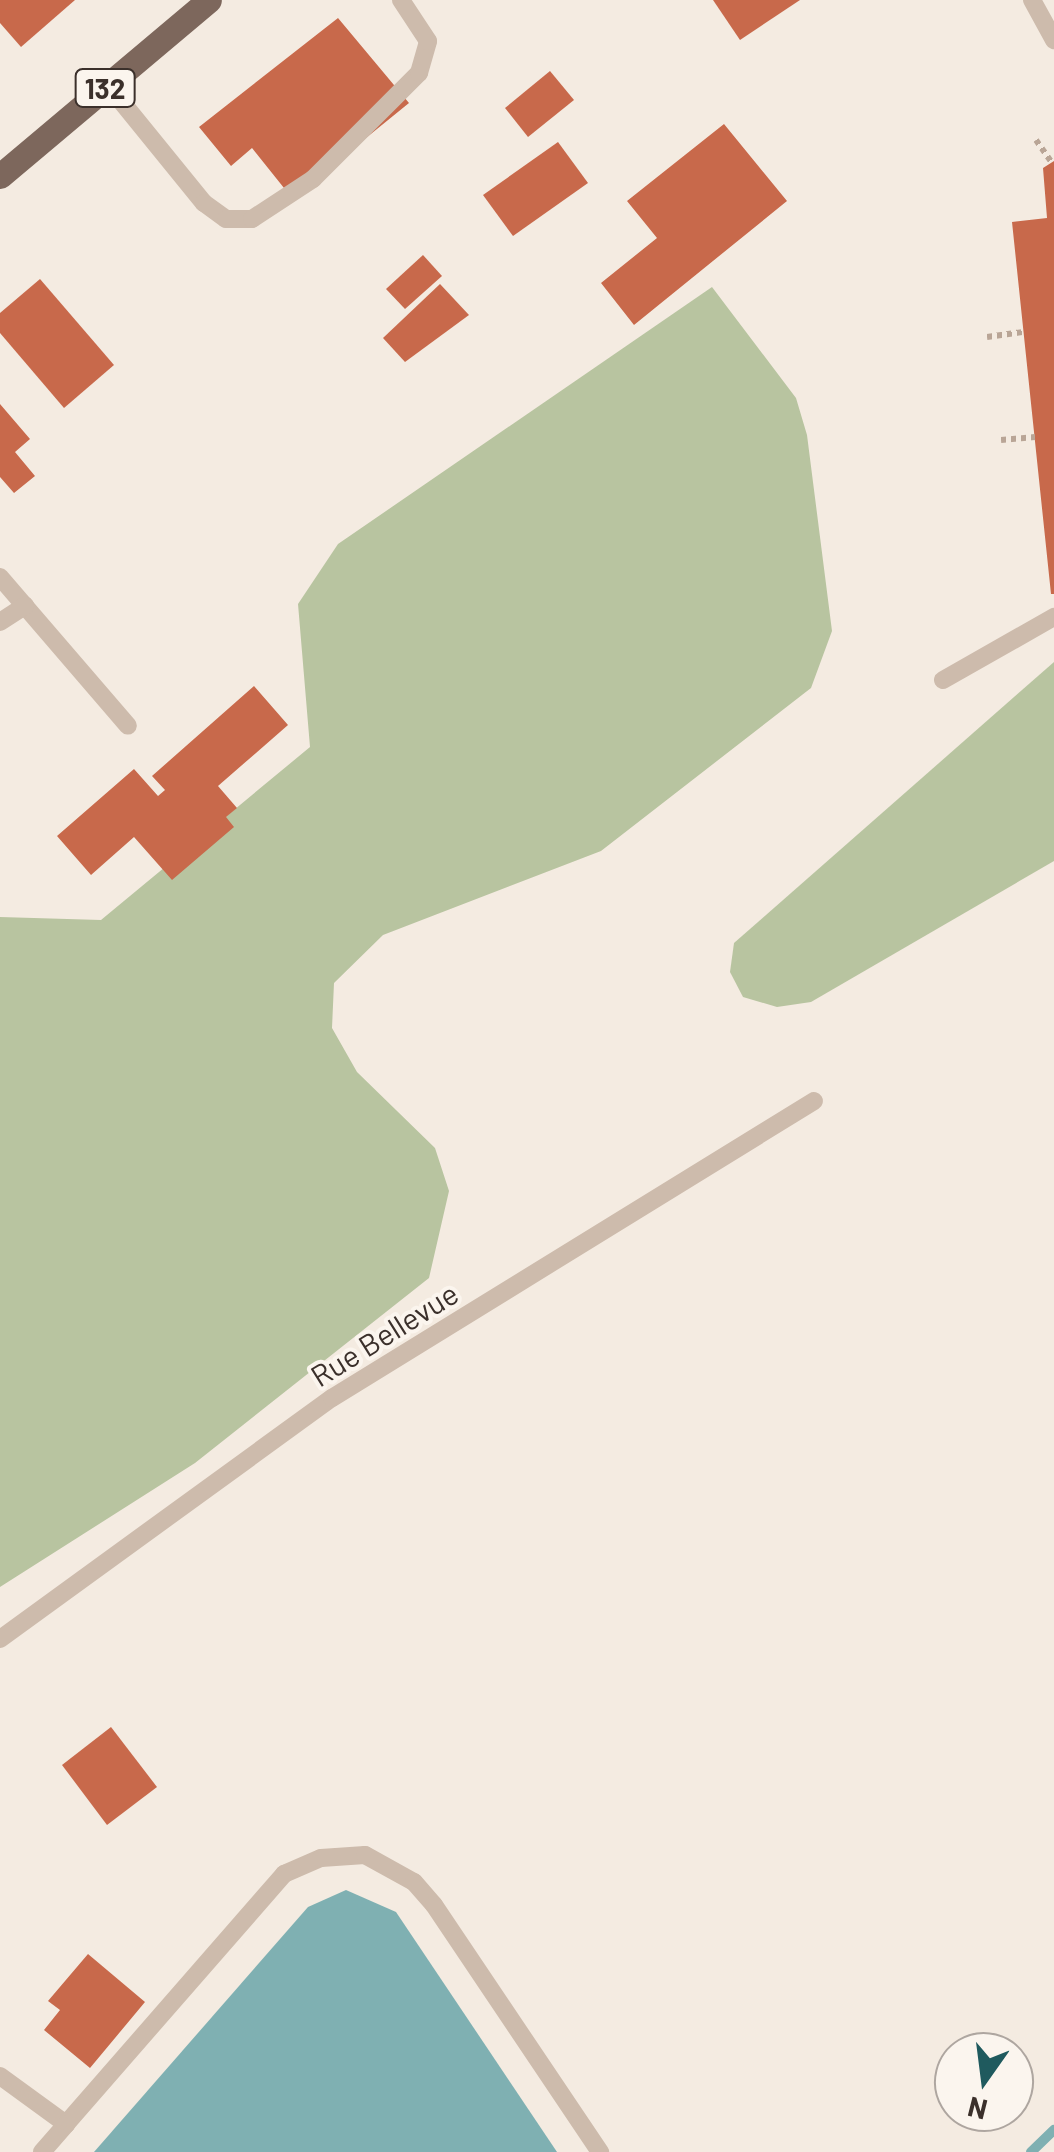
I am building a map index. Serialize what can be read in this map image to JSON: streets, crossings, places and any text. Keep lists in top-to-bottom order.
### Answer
{
  "streets": {
    "main road": ["132"],
    "lane": ["Rue Bellevue"]
  },
  "north": "bottom"
}
